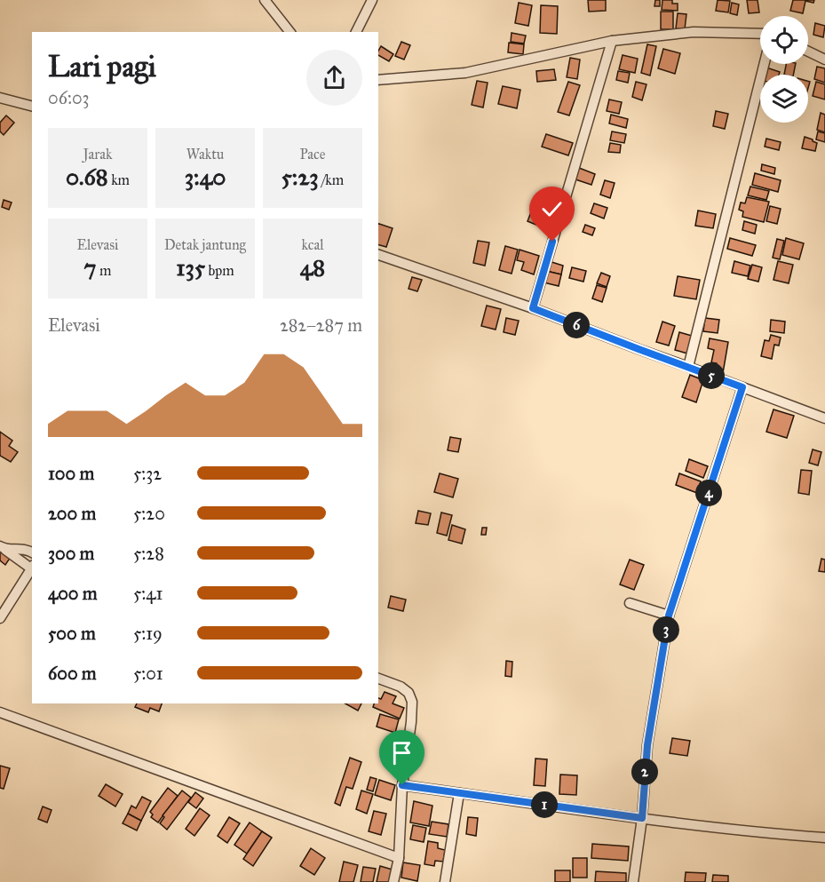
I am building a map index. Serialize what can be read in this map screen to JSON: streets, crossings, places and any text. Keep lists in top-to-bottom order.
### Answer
{
  "page": {
    "heading": ["Lari pagi", "06:03"],
    "stats": [
      ["Jarak", "0.68 km"],
      ["Waktu", "3:40"],
      ["Pace", "5:23 /km"],
      ["Elevasi", "7 m"],
      ["Detak jantung", "135 bpm"],
      ["kcal", "48"]
    ],
    "chart": ["Elevasi", "282–287 m"],
    "pins": [
      "6",
      "5",
      "4",
      "3",
      "2",
      "1"
    ],
    "list": [
      {
        "name": "100 m",
        "note": "5:32"
      },
      {
        "name": "200 m",
        "note": "5:20"
      },
      {
        "name": "300 m",
        "note": "5:28"
      },
      {
        "name": "400 m",
        "note": "5:41"
      },
      {
        "name": "500 m",
        "note": "5:19"
      },
      {
        "name": "600 m",
        "note": "5:01"
      }
    ]
  }
}
